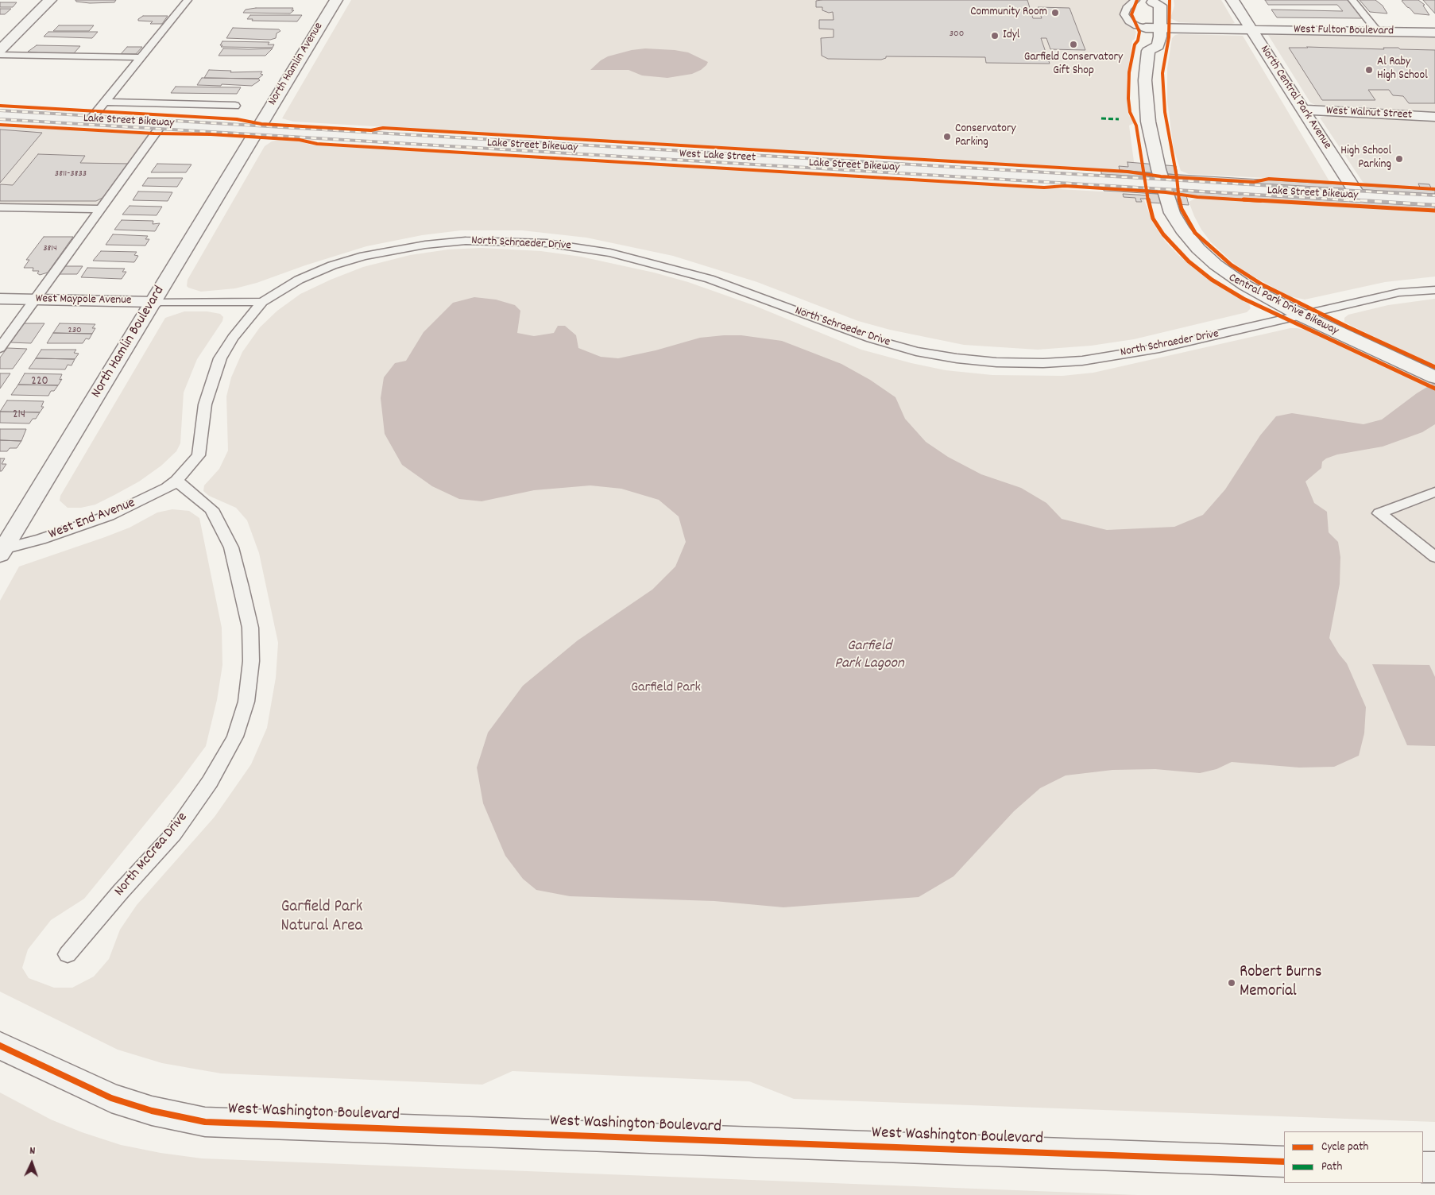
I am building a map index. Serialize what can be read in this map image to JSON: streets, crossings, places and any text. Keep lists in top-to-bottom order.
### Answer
{
  "streets": {
    "street": [
      "West Fulton Boulevard",
      "North Hamlin Avenue",
      "North Central Park Avenue",
      "West Walnut Street",
      "West Lake Street",
      "West Maypole Avenue",
      "North Hamlin Boulevard",
      "West Washington Boulevard"
    ],
    "lane": ["North Schraeder Drive", "West End Avenue", "North McCrea Drive"],
    "cycle path": ["Lake Street Bikeway", "Central Park Drive Bikeway"]
  },
  "crossings": [
    ["West Fulton Boulevard", "North Central Park Avenue"],
    ["North Hamlin Avenue", "West Lake Street"],
    ["North Hamlin Avenue", "North Hamlin Boulevard"],
    ["North Central Park Avenue", "West Walnut Street"],
    ["West Lake Street", "North Hamlin Boulevard"],
    ["North Schraeder Drive", "West Maypole Avenue"],
    ["West Maypole Avenue", "North Hamlin Boulevard"],
    ["North Hamlin Boulevard", "West End Avenue"],
    ["West End Avenue", "North McCrea Drive"]
  ],
  "water": ["Garfield Park Lagoon"],
  "parks": ["Garfield Park", "Garfield Park Natural Area"],
  "places": [
    "Community Room",
    "Idyl",
    "Garfield Conservatory Gift Shop",
    "Al Raby High School",
    "Conservatory Parking",
    "High School Parking",
    "Robert Burns Memorial"
  ],
  "house_numbers": [
    "300",
    "3811-3833",
    "3814",
    "230",
    "220",
    "214"
  ],
  "legend": ["Cycle path", "Path"],
  "north": "top"
}
